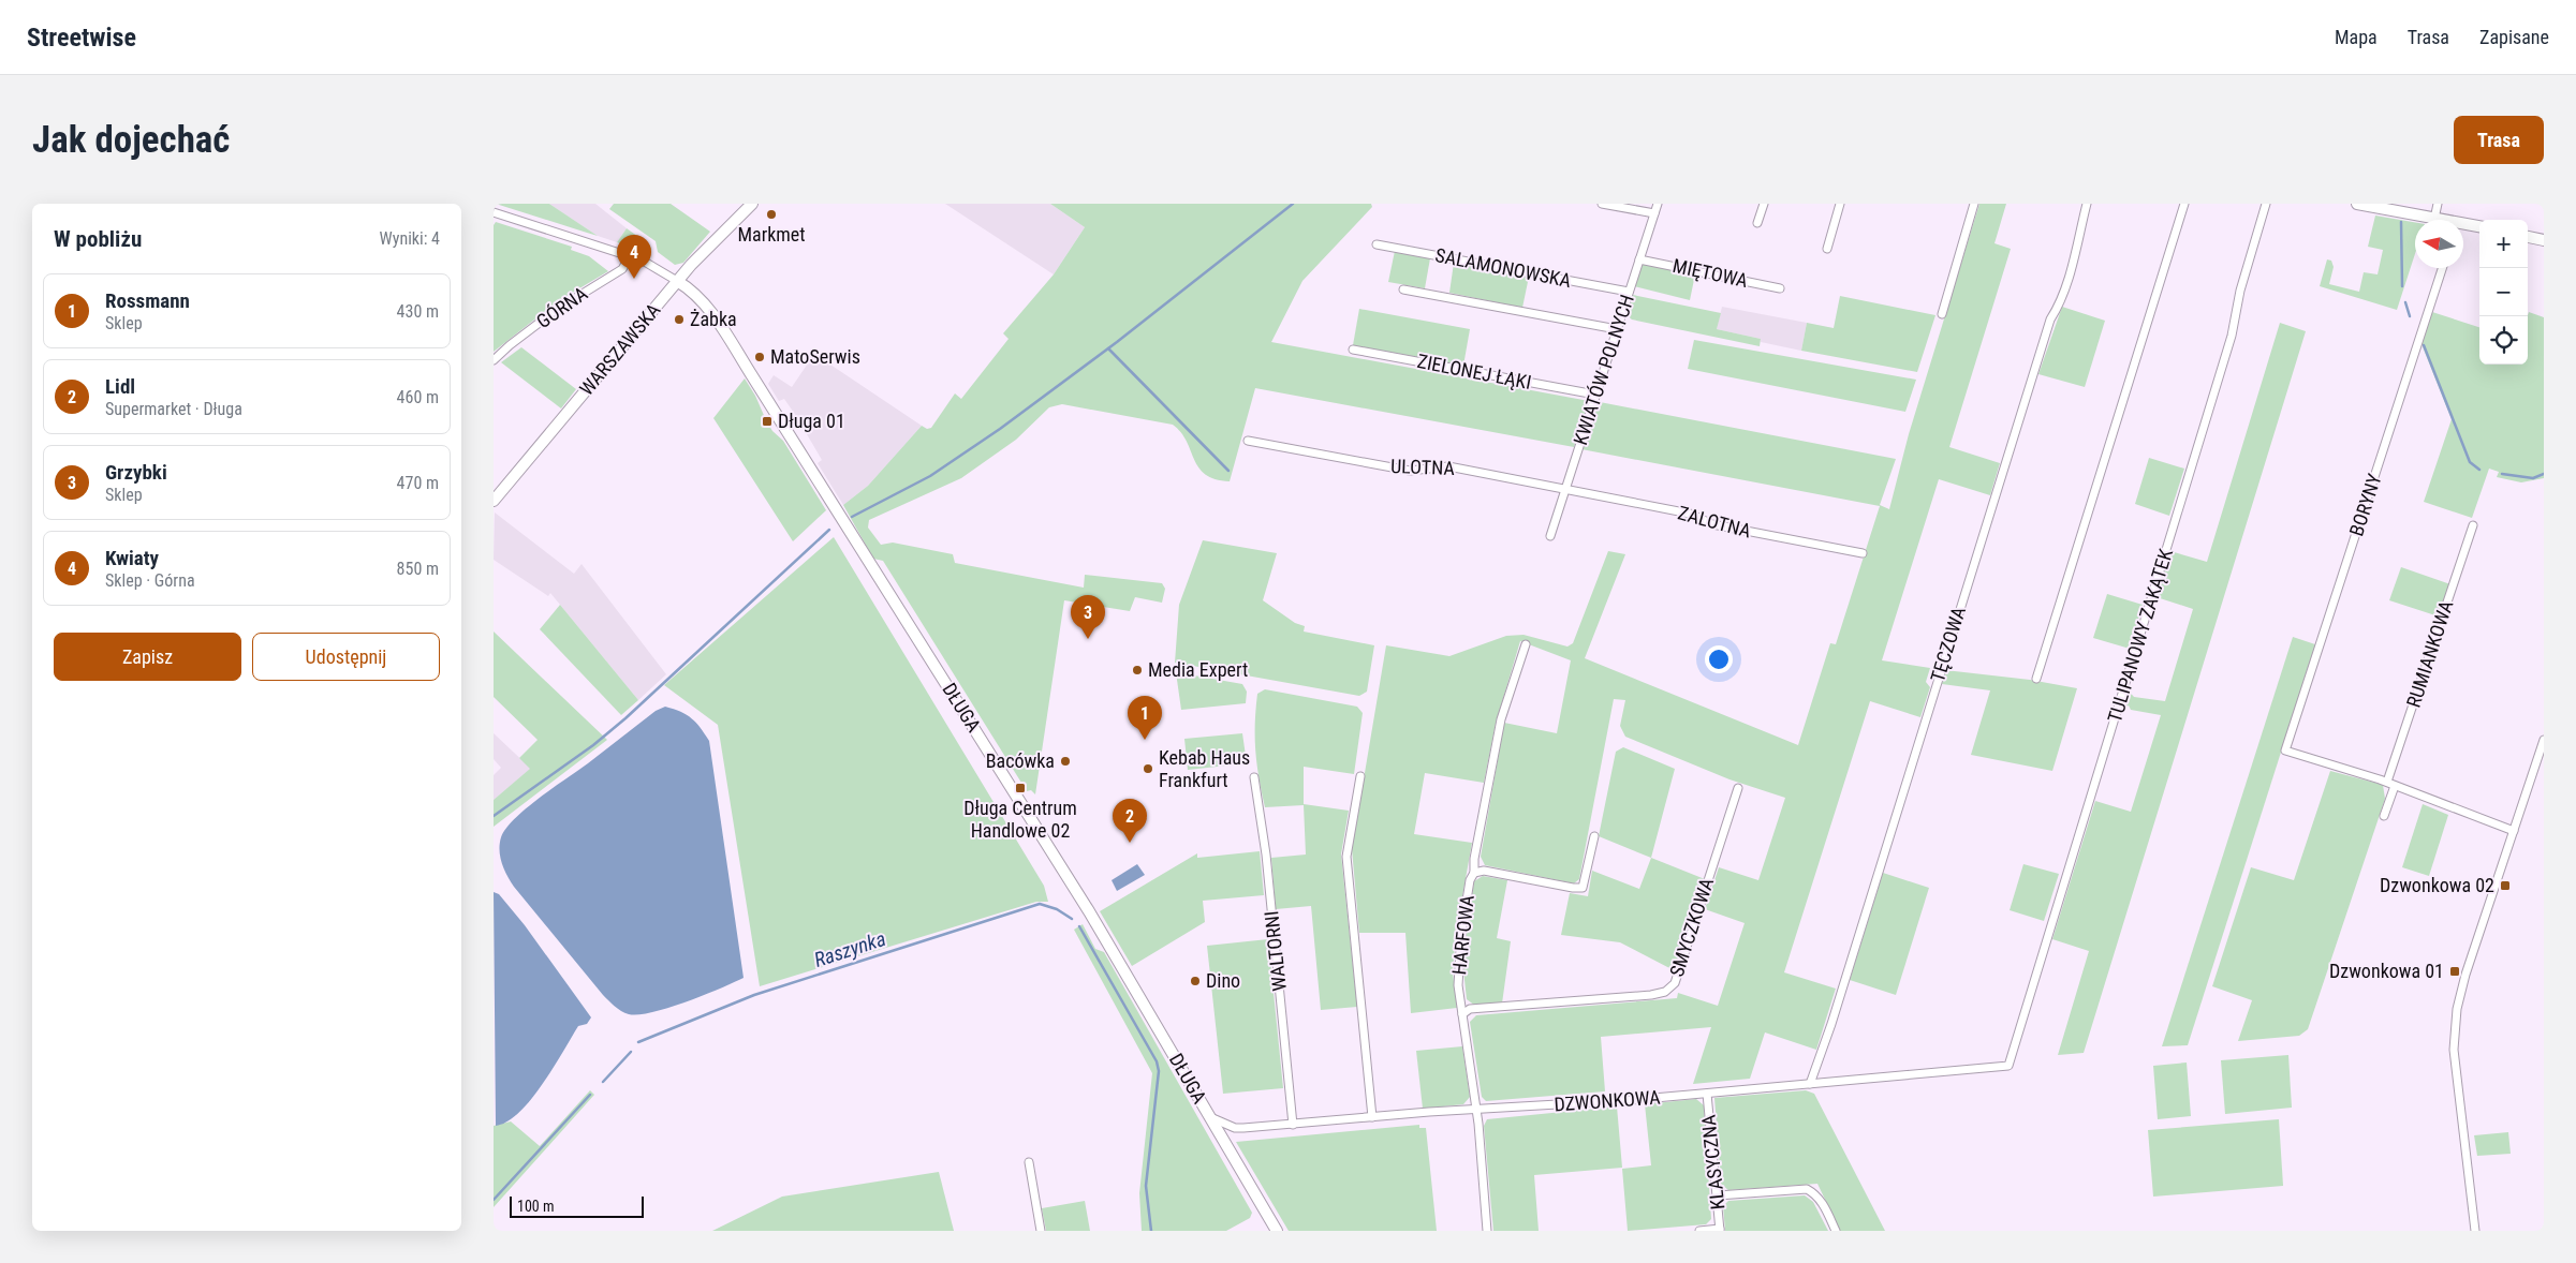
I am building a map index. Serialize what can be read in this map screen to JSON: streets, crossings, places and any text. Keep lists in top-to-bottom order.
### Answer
{
  "streets": {
    "street": [
      "SALAMONOWSKA",
      "MIĘTOWA",
      "GÓRNA",
      "WARSZAWSKA",
      "KWIATÓW POLNYCH",
      "ZIELONEJ ŁĄKI",
      "ULOTNA",
      "BORYNY",
      "ZALOTNA",
      "TULIPANOWY ZAKĄTEK",
      "TĘCZOWA",
      "RUMIANKOWA",
      "DŁUGA",
      "SMYCZKOWA",
      "HARFOWA",
      "WALTORNI",
      "DZWONKOWA",
      "KLASYCZNA"
    ]
  },
  "crossings": [
    ["SALAMONOWSKA", "KWIATÓW POLNYCH"],
    ["MIĘTOWA", "KWIATÓW POLNYCH"],
    ["WARSZAWSKA", "DŁUGA"],
    ["KWIATÓW POLNYCH", "ZIELONEJ ŁĄKI"],
    ["KWIATÓW POLNYCH", "ULOTNA"],
    ["KWIATÓW POLNYCH", "ZALOTNA"],
    ["ULOTNA", "ZALOTNA"],
    ["BORYNY", "RUMIANKOWA"],
    ["TULIPANOWY ZAKĄTEK", "DZWONKOWA"],
    ["TĘCZOWA", "DZWONKOWA"],
    ["DŁUGA", "DZWONKOWA"],
    ["SMYCZKOWA", "HARFOWA"],
    ["HARFOWA", "DZWONKOWA"],
    ["WALTORNI", "DZWONKOWA"],
    ["DZWONKOWA", "KLASYCZNA"]
  ],
  "water": ["Raszynka"],
  "places": {
    "other": [
      "Markmet",
      "Żabka",
      "MatoSerwis",
      "Media Expert",
      "Bacówka",
      "Kebab Haus Frankfurt",
      "Dino"
    ],
    "transit": [
      "Długa 01",
      "Długa Centrum Handlowe 02",
      "Dzwonkowa 02",
      "Dzwonkowa 01"
    ]
  },
  "scale_bar": "100 m",
  "north": "left",
  "page": {
    "header": "Streetwise",
    "nav": ["Mapa", "Trasa", "Zapisane"],
    "buttons": [
      "Trasa",
      ["Zapisz", "Udostępnij"]
    ],
    "title": "Jak dojechać",
    "heading": ["W pobliżu", "Wyniki: 4"],
    "map_buttons": ["+", "−"],
    "pins": [
      "4",
      "3",
      "1",
      "2"
    ],
    "list": [
      {
        "mark": "1",
        "name": "Rossmann",
        "note": "Sklep",
        "value": "430 m"
      },
      {
        "mark": "2",
        "name": "Lidl",
        "note": "Supermarket · Długa",
        "value": "460 m"
      },
      {
        "mark": "3",
        "name": "Grzybki",
        "note": "Sklep",
        "value": "470 m"
      },
      {
        "mark": "4",
        "name": "Kwiaty",
        "note": "Sklep · Górna",
        "value": "850 m"
      }
    ],
    "scale": "100 m"
  }
}
